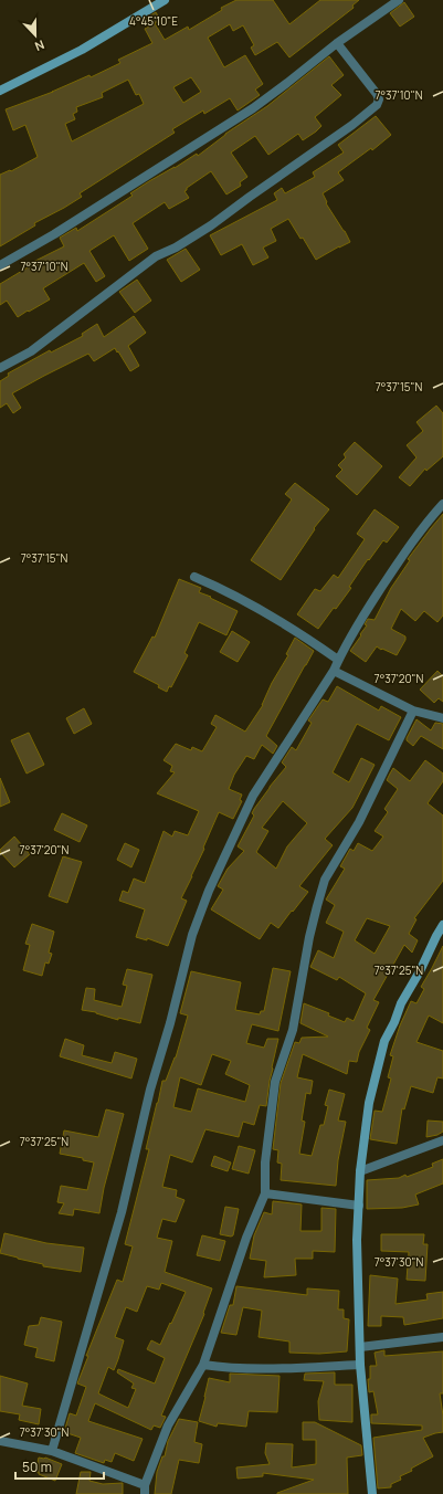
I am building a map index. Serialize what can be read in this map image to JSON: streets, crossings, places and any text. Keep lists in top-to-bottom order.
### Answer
{
  "scale_bar": "50 m",
  "north": "bottom",
  "coordinates": [
    "4°45'10\"E",
    "7°37'10\"N",
    "7°37'15\"N",
    "7°37'20\"N",
    "7°37'25\"N",
    "7°37'30\"N"
  ]
}
